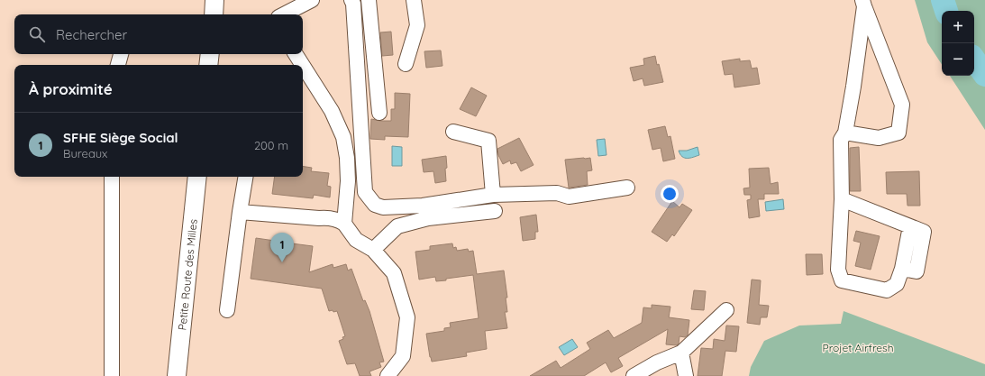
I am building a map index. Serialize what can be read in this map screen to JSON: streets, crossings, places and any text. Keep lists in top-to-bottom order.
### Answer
{
  "streets": {
    "main road": ["Petite Route des Milles"]
  },
  "parks": ["Projet Airfresh"],
  "page": {
    "map_buttons": ["+", "−"],
    "search": "Rechercher",
    "heading": "À proximité",
    "list": [
      {
        "mark": "1",
        "name": "SFHE Siège Social",
        "note": "Bureaux",
        "value": "200 m"
      }
    ],
    "pins": "1"
  }
}
